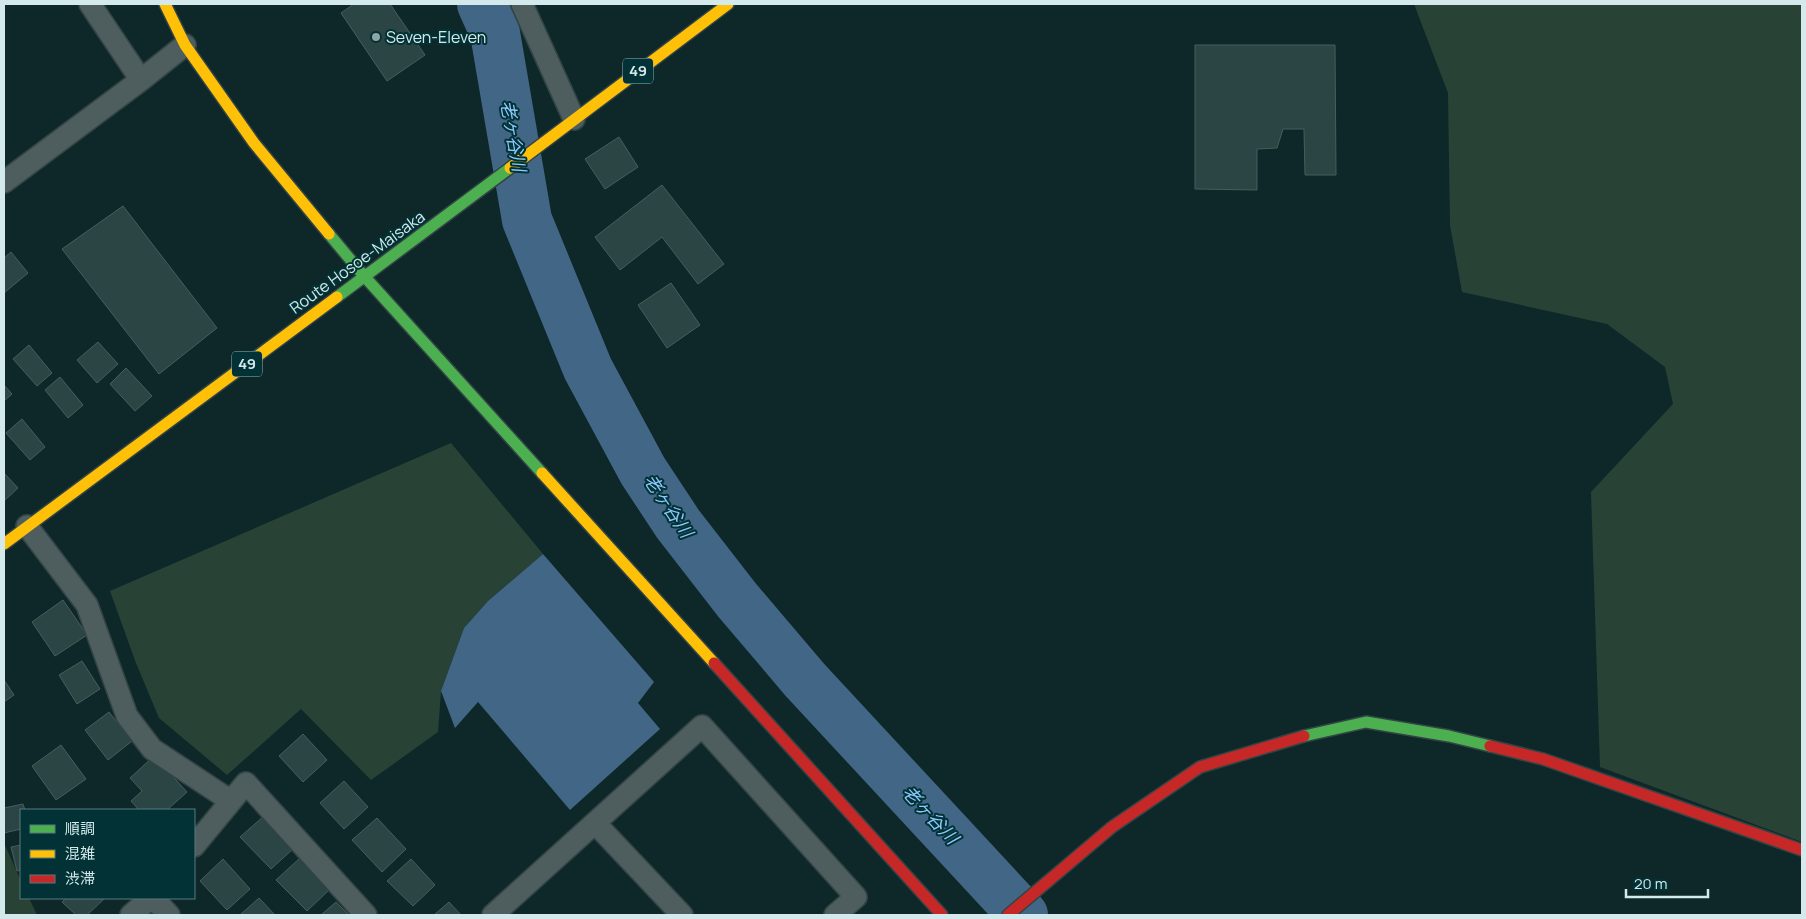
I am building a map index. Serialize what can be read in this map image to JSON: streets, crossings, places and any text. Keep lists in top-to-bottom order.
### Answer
{
  "streets": {
    "street": ["49", "Route Hosoe-Maisaka"]
  },
  "water": ["老ヶ谷川"],
  "places": ["Seven-Eleven"],
  "legend": ["順調", "混雑", "渋滞"],
  "scale_bar": "20 m"
}
